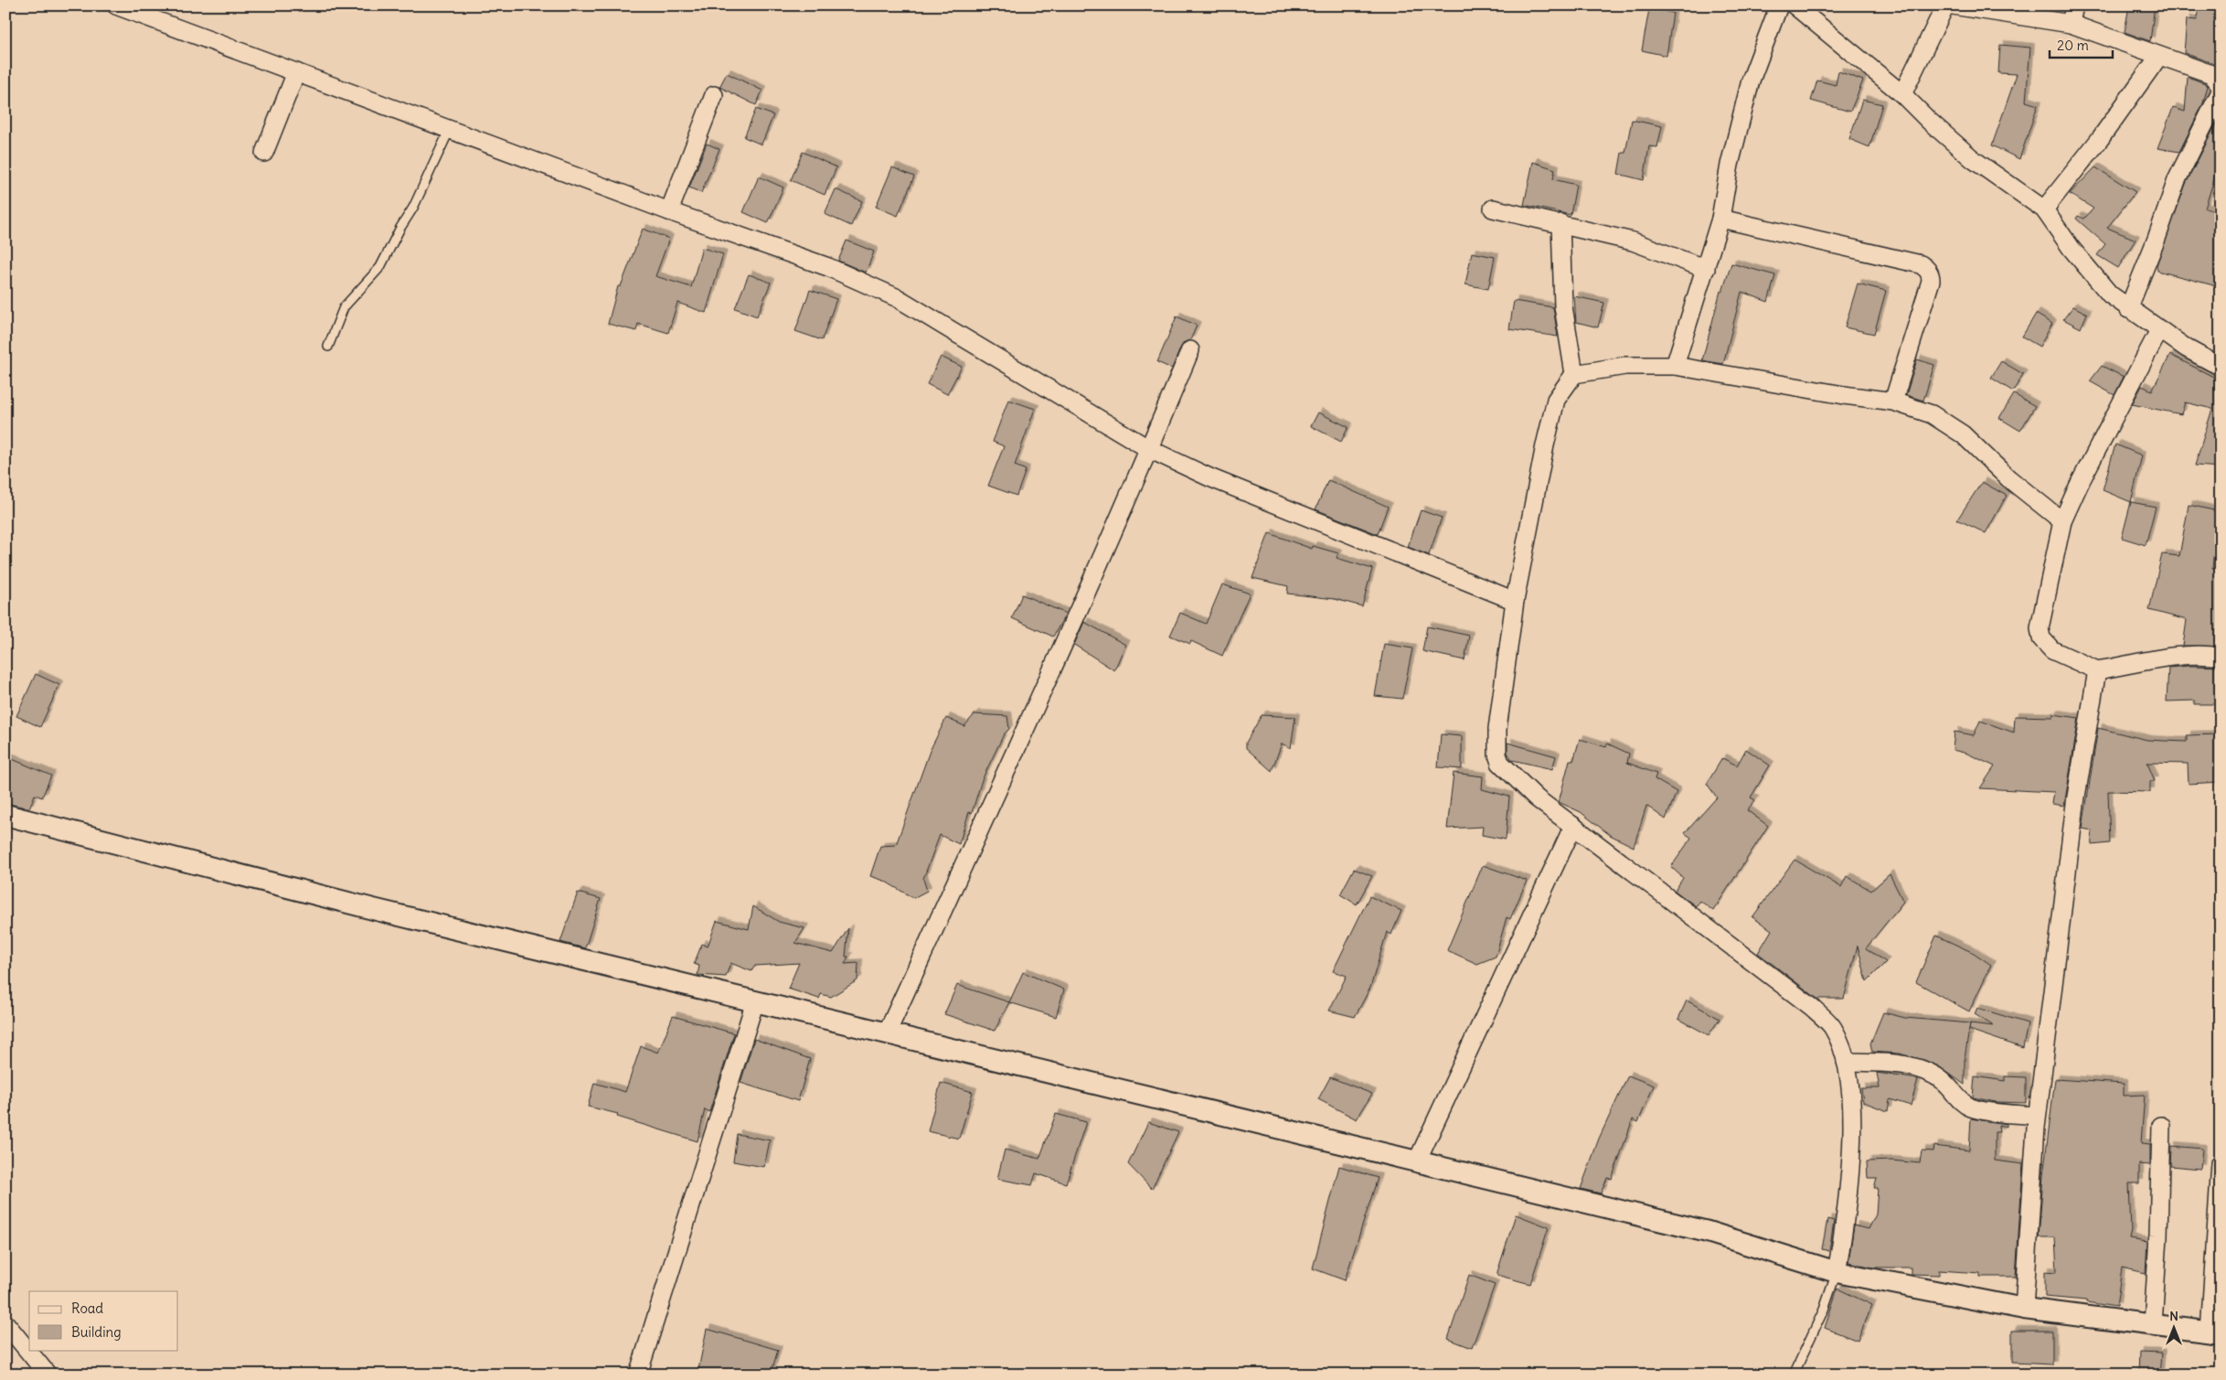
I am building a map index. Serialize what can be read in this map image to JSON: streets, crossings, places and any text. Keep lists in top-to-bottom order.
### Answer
{
  "legend": ["Road", "Building"],
  "scale_bar": "20 m",
  "north": "top"
}
